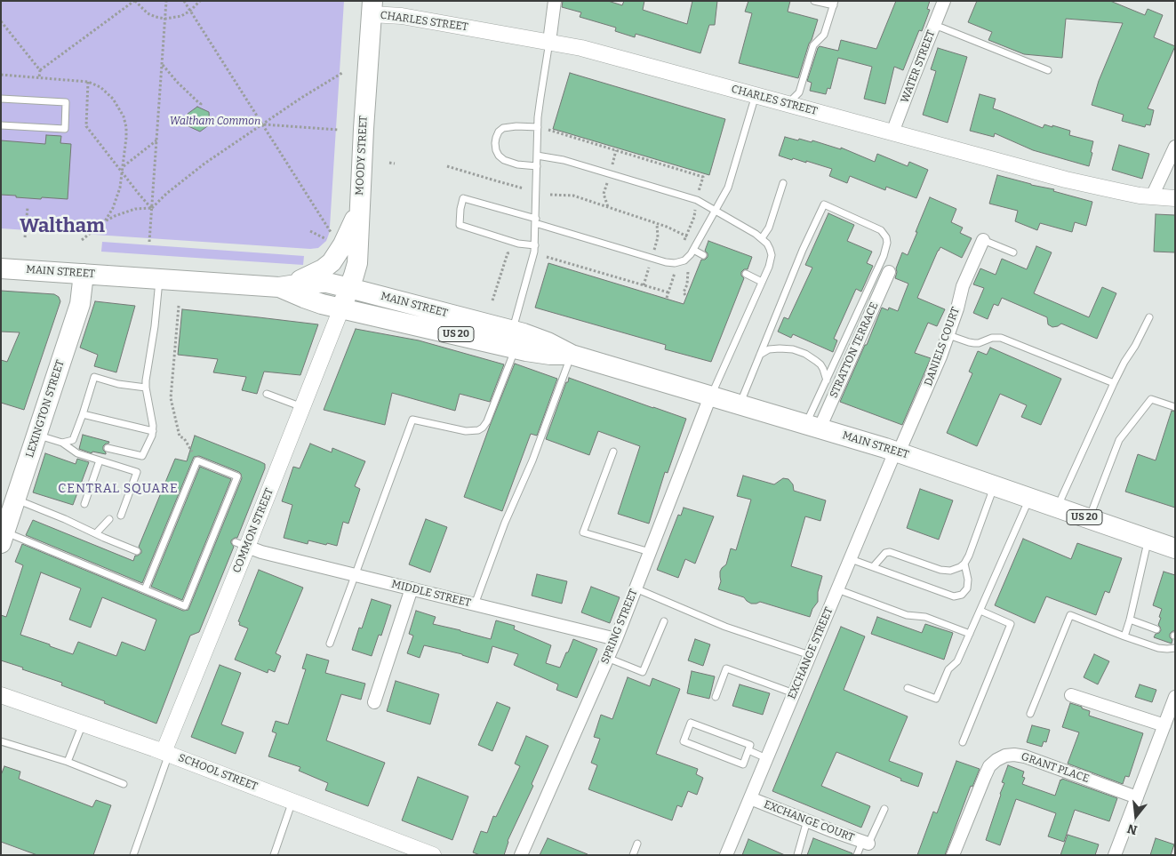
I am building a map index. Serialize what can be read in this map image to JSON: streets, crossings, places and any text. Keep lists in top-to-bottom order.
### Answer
{
  "streets": {
    "main road": [
      "MOODY STREET",
      "MAIN STREET",
      "US 20",
      "LEXINGTON STREET"
    ],
    "street": [
      "CHARLES STREET",
      "WATER STREET",
      "DANIELS COURT",
      "STRATTON TERRACE",
      "COMMON STREET",
      "MIDDLE STREET",
      "SPRING STREET",
      "EXCHANGE STREET",
      "GRANT PLACE",
      "SCHOOL STREET",
      "EXCHANGE COURT"
    ]
  },
  "crossings": [
    ["CHARLES STREET", "WATER STREET"],
    ["CHARLES STREET", "MOODY STREET"],
    ["MOODY STREET", "MAIN STREET"],
    ["MOODY STREET", "COMMON STREET"],
    ["MAIN STREET", "DANIELS COURT"],
    ["MAIN STREET", "STRATTON TERRACE"],
    ["MAIN STREET", "LEXINGTON STREET"],
    ["MAIN STREET", "COMMON STREET"],
    ["MAIN STREET", "SPRING STREET"],
    ["MAIN STREET", "EXCHANGE STREET"],
    ["DANIELS COURT", "EXCHANGE STREET"],
    ["COMMON STREET", "MIDDLE STREET"],
    ["COMMON STREET", "SCHOOL STREET"],
    ["MIDDLE STREET", "SPRING STREET"],
    ["EXCHANGE STREET", "EXCHANGE COURT"]
  ],
  "districts": ["Waltham", "CENTRAL SQUARE"],
  "parks": ["Waltham Common"],
  "north": "bottom"
}
